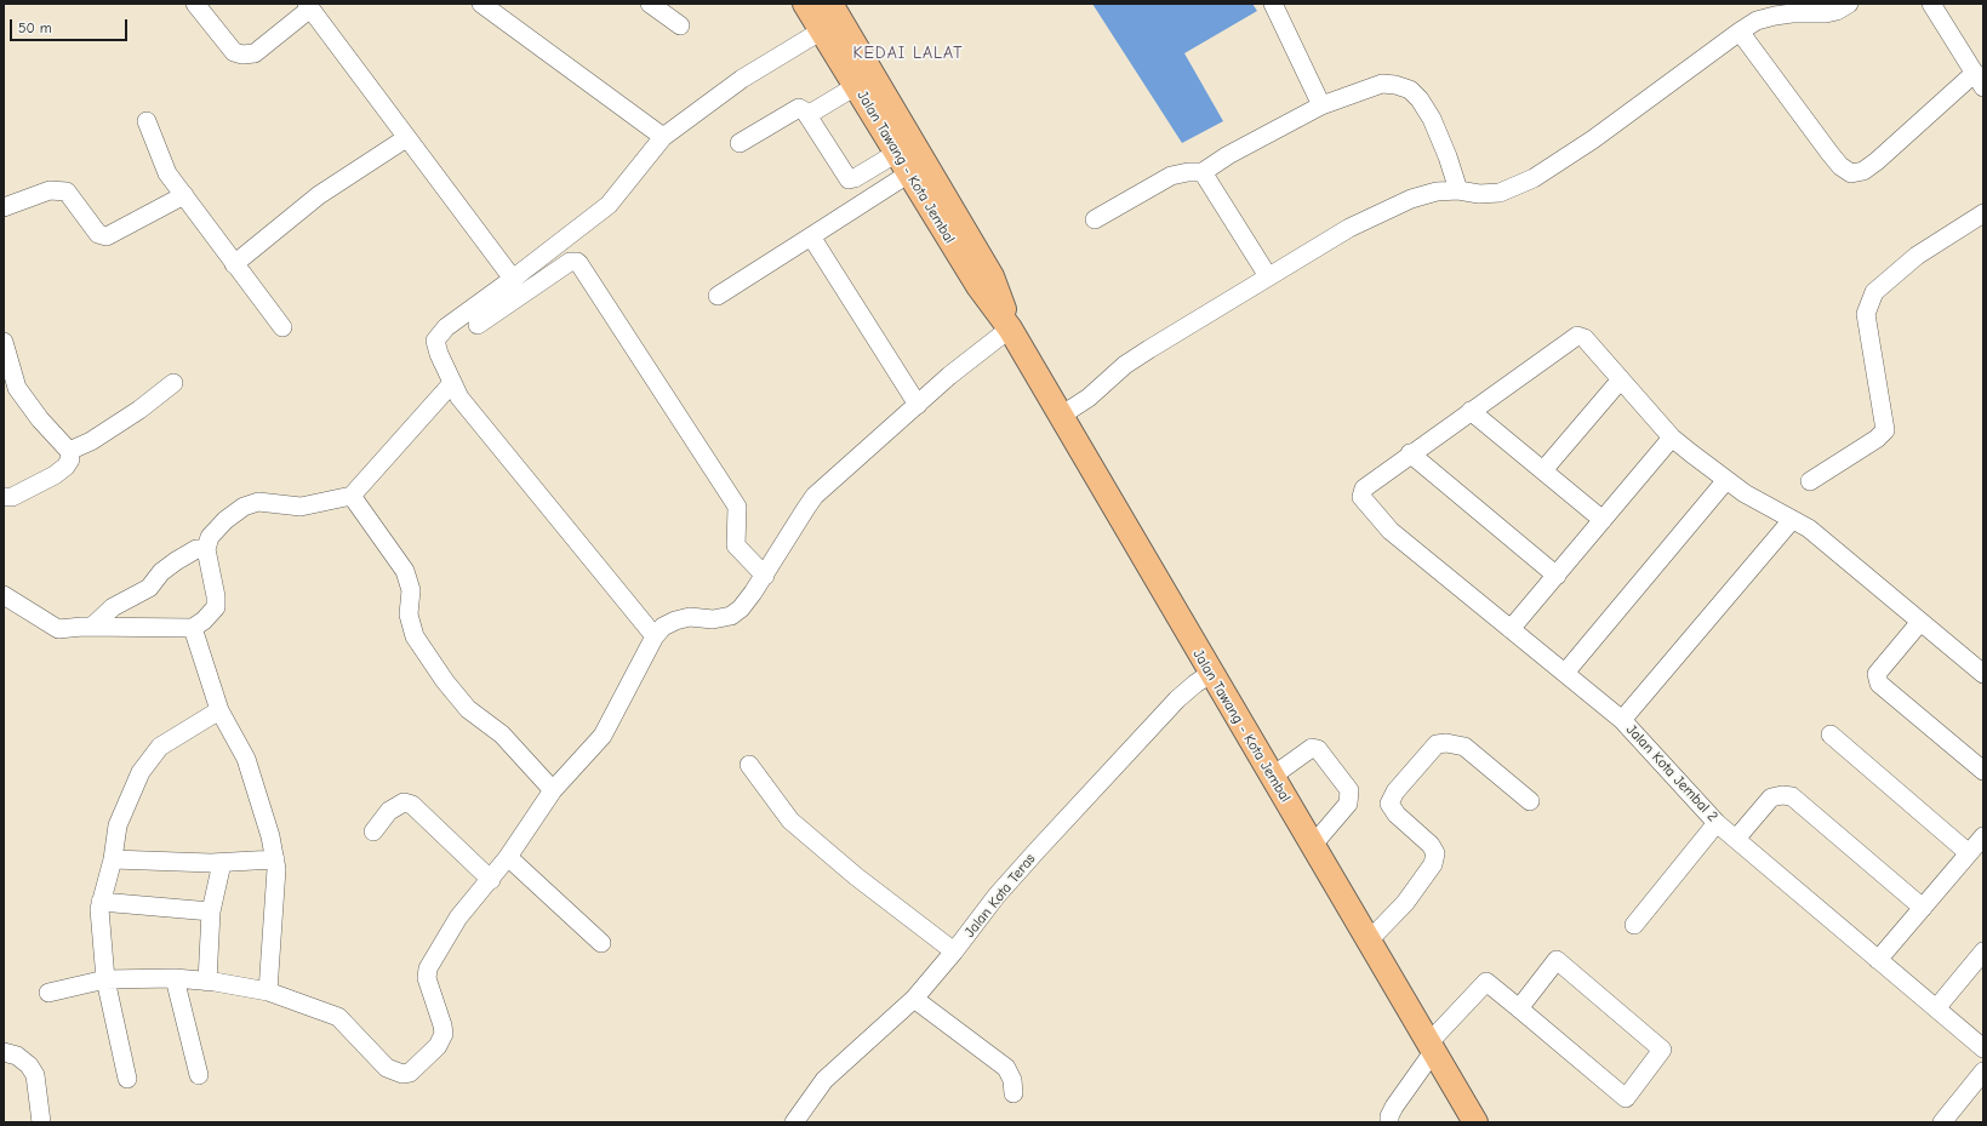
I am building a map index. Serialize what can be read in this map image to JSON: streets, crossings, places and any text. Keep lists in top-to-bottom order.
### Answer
{
  "streets": {
    "main road": ["Jalan Tawang - Kota Jembal"],
    "street": ["Jalan Kota Jembal 2", "Jalan Kota Teras"]
  },
  "crossings": [
    ["Jalan Tawang - Kota Jembal", "Jalan Kota Teras"]
  ],
  "districts": ["KEDAI LALAT"],
  "scale_bar": "50 m"
}
